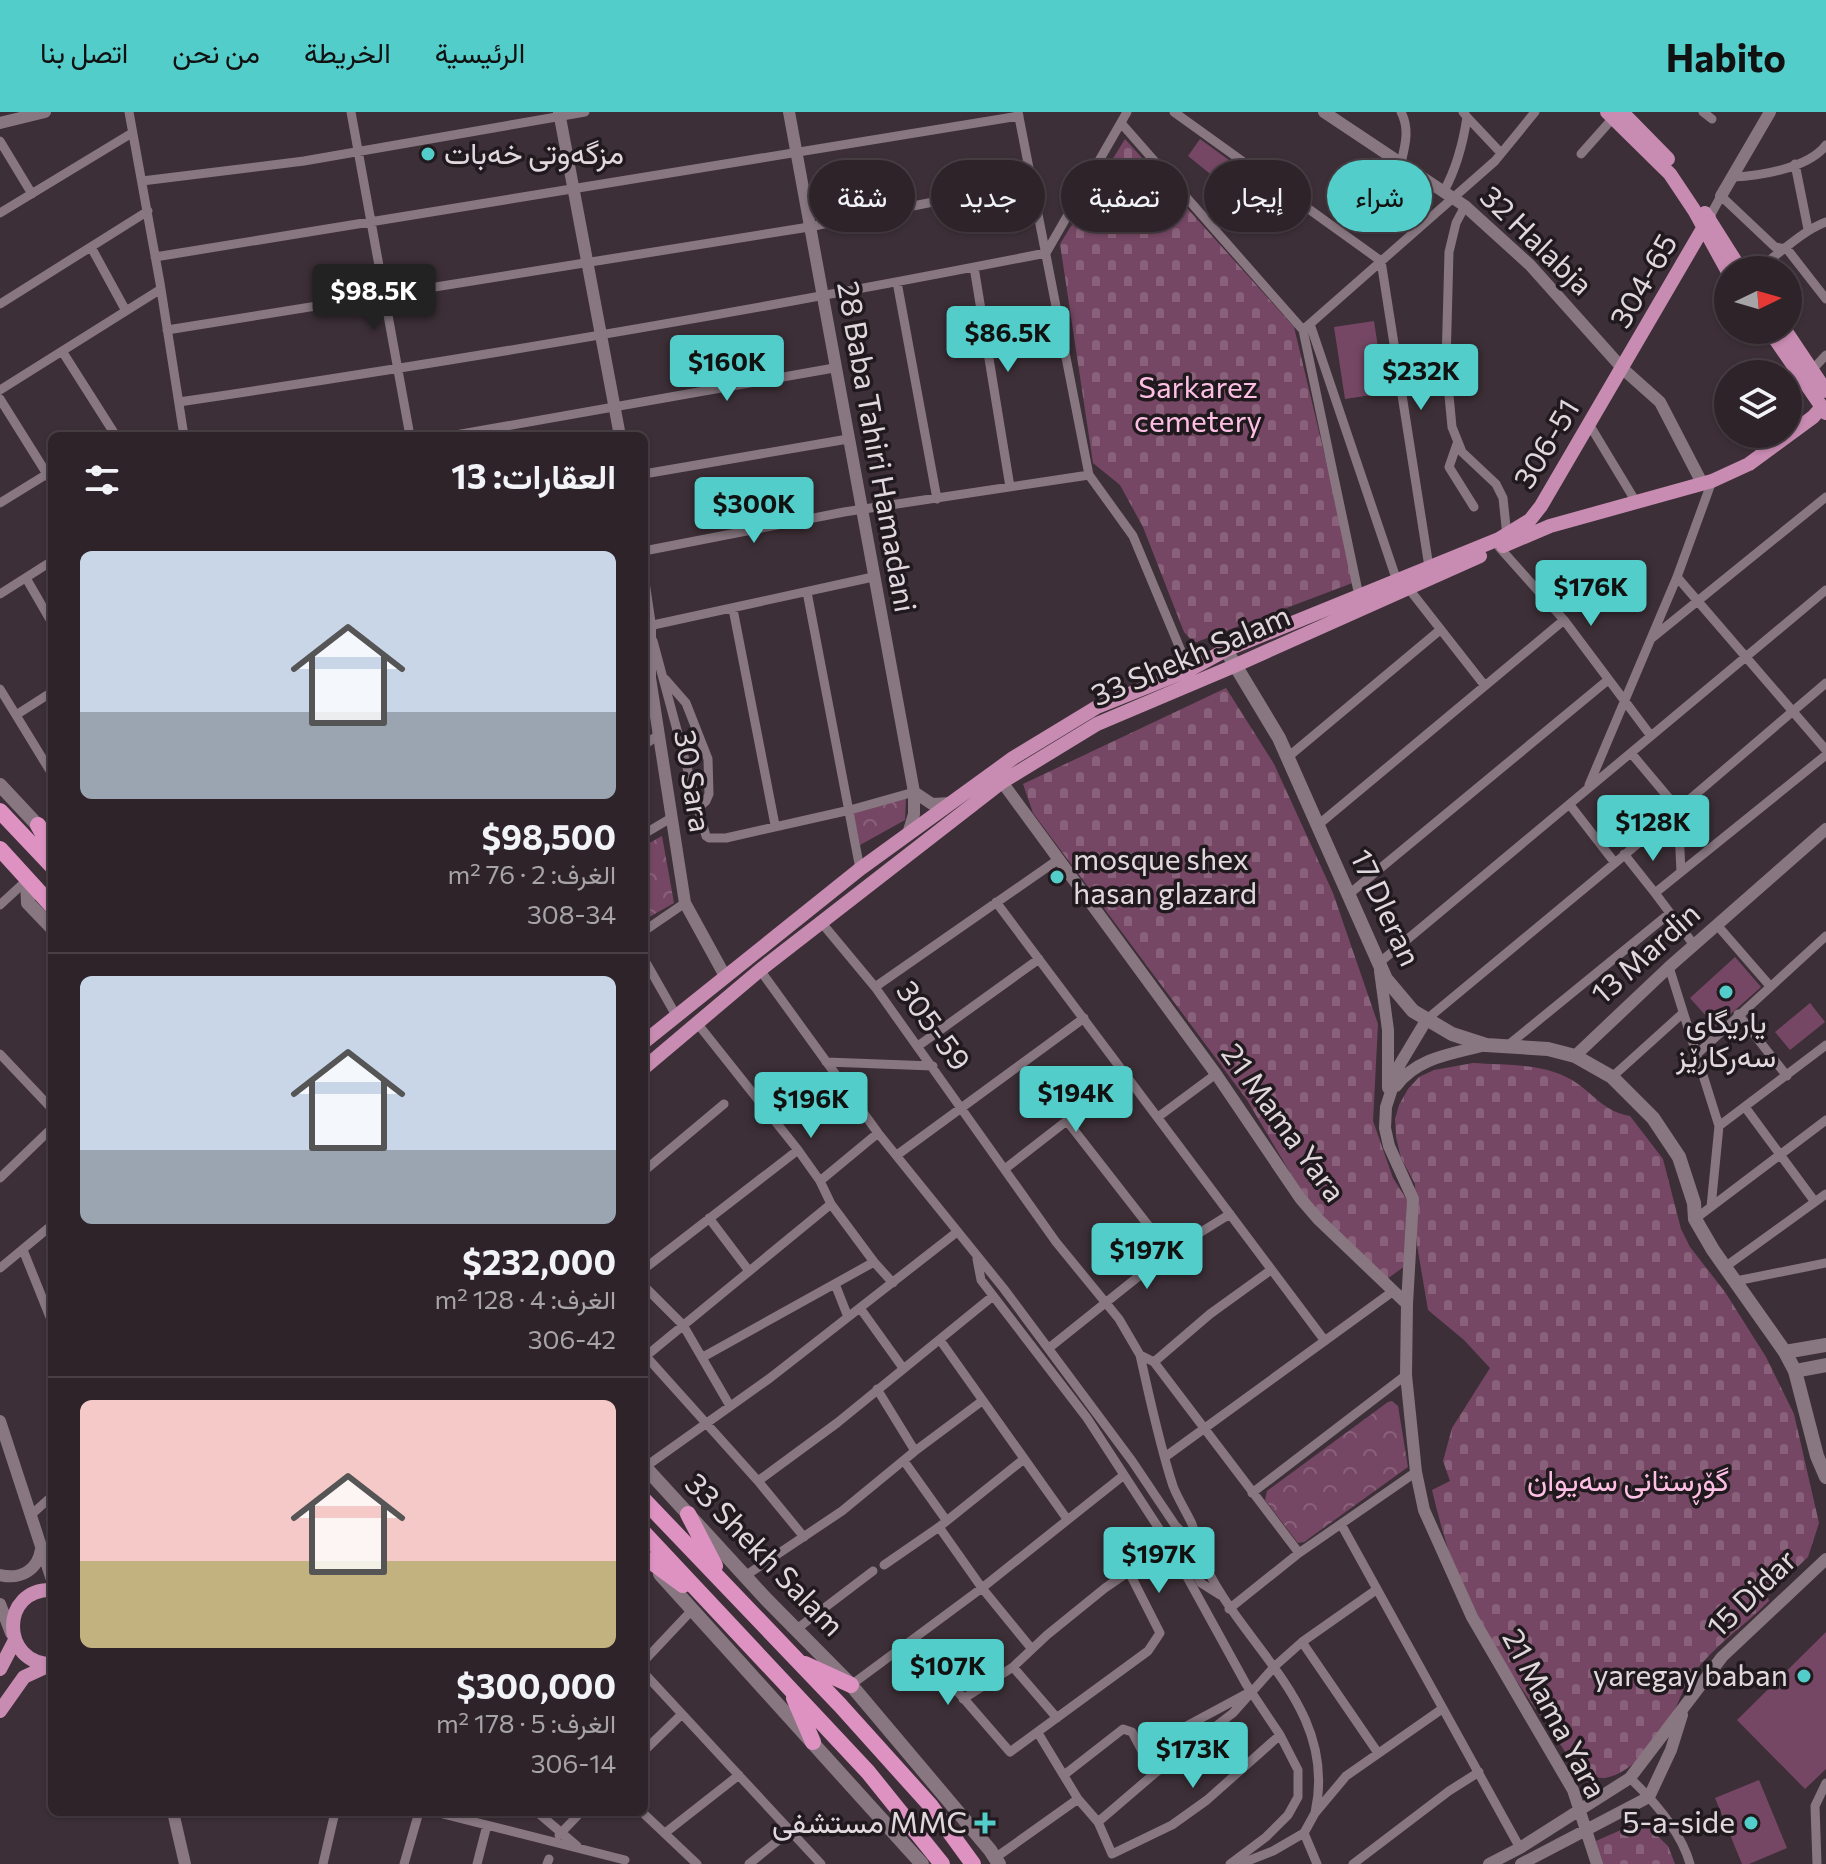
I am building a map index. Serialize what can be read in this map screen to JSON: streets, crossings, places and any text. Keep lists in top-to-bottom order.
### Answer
{
  "streets": {
    "main road": [
      "304-65",
      "306-51",
      "33 Shekh Salam",
      "17 Dleran"
    ],
    "street": [
      "32 Halabja",
      "28 Baba Tahiri Hamadani",
      "30 Sara",
      "13 Mardin",
      "305-59",
      "21 Mama Yara",
      "15 Didar"
    ]
  },
  "crossings": [
    ["32 Halabja", "304-65"],
    ["32 Halabja", "306-51"],
    ["32 Halabja", "33 Shekh Salam"],
    ["304-65", "306-51"],
    ["306-51", "33 Shekh Salam"],
    ["28 Baba Tahiri Hamadani", "33 Shekh Salam"],
    ["33 Shekh Salam", "30 Sara"],
    ["33 Shekh Salam", "17 Dleran"],
    ["33 Shekh Salam", "305-59"],
    ["33 Shekh Salam", "21 Mama Yara"],
    ["17 Dleran", "13 Mardin"],
    ["21 Mama Yara", "15 Didar"]
  ],
  "parks": ["Sarkarez cemetery", "گۆڕستانی سەیوان"],
  "places": {
    "other": [
      "مزگەوتی خەبات",
      "mosque shex hasan glazard",
      "یاریگای سەرکارێز",
      "yaregay baban",
      "5-a-side"
    ],
    "health": ["مستشفى MMC"]
  },
  "north": "right",
  "page": {
    "header": "Habito",
    "nav": [
      "الرئيسية",
      "الخريطة",
      "من نحن",
      "اتصل بنا"
    ],
    "chip": [
      "شراء",
      "إيجار",
      "تصفية",
      "جديد",
      "شقة"
    ],
    "price": [
      "$98.5K",
      "$86.5K",
      "$160K",
      "$232K",
      "$300K",
      "$176K",
      "$128K",
      "$194K",
      "$196K",
      "$197K",
      "$197K",
      "$107K",
      "$173K"
    ],
    "heading": "العقارات: 13",
    "list": [
      {
        "name": "$98,500",
        "note": "الغرف: 2 · 76 m² · 308-34"
      },
      {
        "name": "$232,000",
        "note": "الغرف: 4 · 128 m² · 306-42"
      },
      {
        "name": "$300,000",
        "note": "الغرف: 5 · 178 m² · 306-14"
      }
    ]
  }
}
